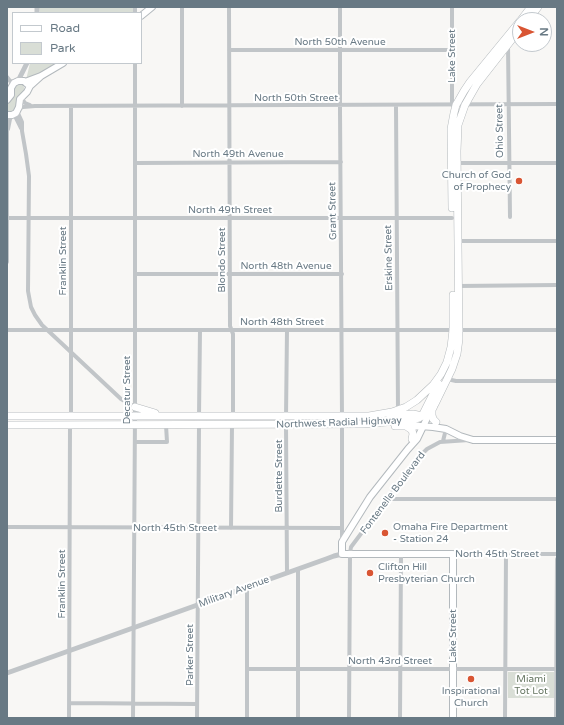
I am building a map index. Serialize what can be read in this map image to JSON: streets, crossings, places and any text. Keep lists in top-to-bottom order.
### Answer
{
  "streets": {
    "main road": [
      "Lake Street",
      "Northwest Radial Highway",
      "Fontenelle Boulevard",
      "North 45th Street"
    ],
    "street": [
      "North 50th Avenue",
      "North 50th Street",
      "Ohio Street",
      "North 49th Avenue",
      "North 49th Street",
      "Grant Street",
      "Erskine Street",
      "Blondo Street",
      "Franklin Street",
      "North 48th Avenue",
      "North 48th Street",
      "Decatur Street",
      "Burdette Street",
      "Military Avenue",
      "Parker Street",
      "North 43rd Street"
    ]
  },
  "crossings": [
    ["North 50th Avenue", "Lake Street"],
    ["North 50th Avenue", "Grant Street"],
    ["North 50th Avenue", "Blondo Street"],
    ["Lake Street", "North 50th Street"],
    ["Lake Street", "Northwest Radial Highway"],
    ["Lake Street", "North 45th Street"],
    ["Lake Street", "North 43rd Street"],
    ["North 50th Street", "Ohio Street"],
    ["North 50th Street", "Grant Street"],
    ["North 50th Street", "Erskine Street"],
    ["North 50th Street", "Blondo Street"],
    ["North 50th Street", "Franklin Street"],
    ["North 50th Street", "Decatur Street"],
    ["North 50th Street", "Northwest Radial Highway"],
    ["Ohio Street", "Northwest Radial Highway"],
    ["North 49th Avenue", "Grant Street"],
    ["North 49th Avenue", "Blondo Street"],
    ["North 49th Avenue", "Decatur Street"],
    ["North 49th Street", "Grant Street"],
    ["North 49th Street", "Erskine Street"],
    ["North 49th Street", "Blondo Street"],
    ["North 49th Street", "Franklin Street"],
    ["North 49th Street", "Decatur Street"],
    ["North 49th Street", "Northwest Radial Highway"],
    ["Grant Street", "North 48th Avenue"],
    ["Grant Street", "North 48th Street"],
    ["Grant Street", "Northwest Radial Highway"],
    ["Erskine Street", "North 48th Street"],
    ["Erskine Street", "Northwest Radial Highway"],
    ["Blondo Street", "North 48th Avenue"],
    ["Blondo Street", "North 48th Street"],
    ["Blondo Street", "Northwest Radial Highway"],
    ["Franklin Street", "North 48th Street"],
    ["Franklin Street", "Northwest Radial Highway"],
    ["Franklin Street", "North 45th Street"],
    ["Franklin Street", "Military Avenue"],
    ["North 48th Avenue", "Decatur Street"],
    ["North 48th Street", "Decatur Street"],
    ["North 48th Street", "Northwest Radial Highway"],
    ["North 48th Street", "Burdette Street"],
    ["Decatur Street", "Northwest Radial Highway"],
    ["Decatur Street", "North 45th Street"],
    ["Decatur Street", "Military Avenue"],
    ["Northwest Radial Highway", "Burdette Street"],
    ["Northwest Radial Highway", "Parker Street"],
    ["Burdette Street", "North 45th Street"],
    ["Burdette Street", "Military Avenue"],
    ["Fontenelle Boulevard", "North 45th Street"],
    ["North 45th Street", "Military Avenue"],
    ["North 45th Street", "Parker Street"],
    ["Military Avenue", "Parker Street"]
  ],
  "parks": ["Miami Tot Lot"],
  "places": [
    "Church of God of Prophecy",
    "Omaha Fire Department - Station 24",
    "Clifton Hill Presbyterian Church",
    "Inspirational Church"
  ],
  "legend": ["Road", "Park"],
  "north": "right"
}
